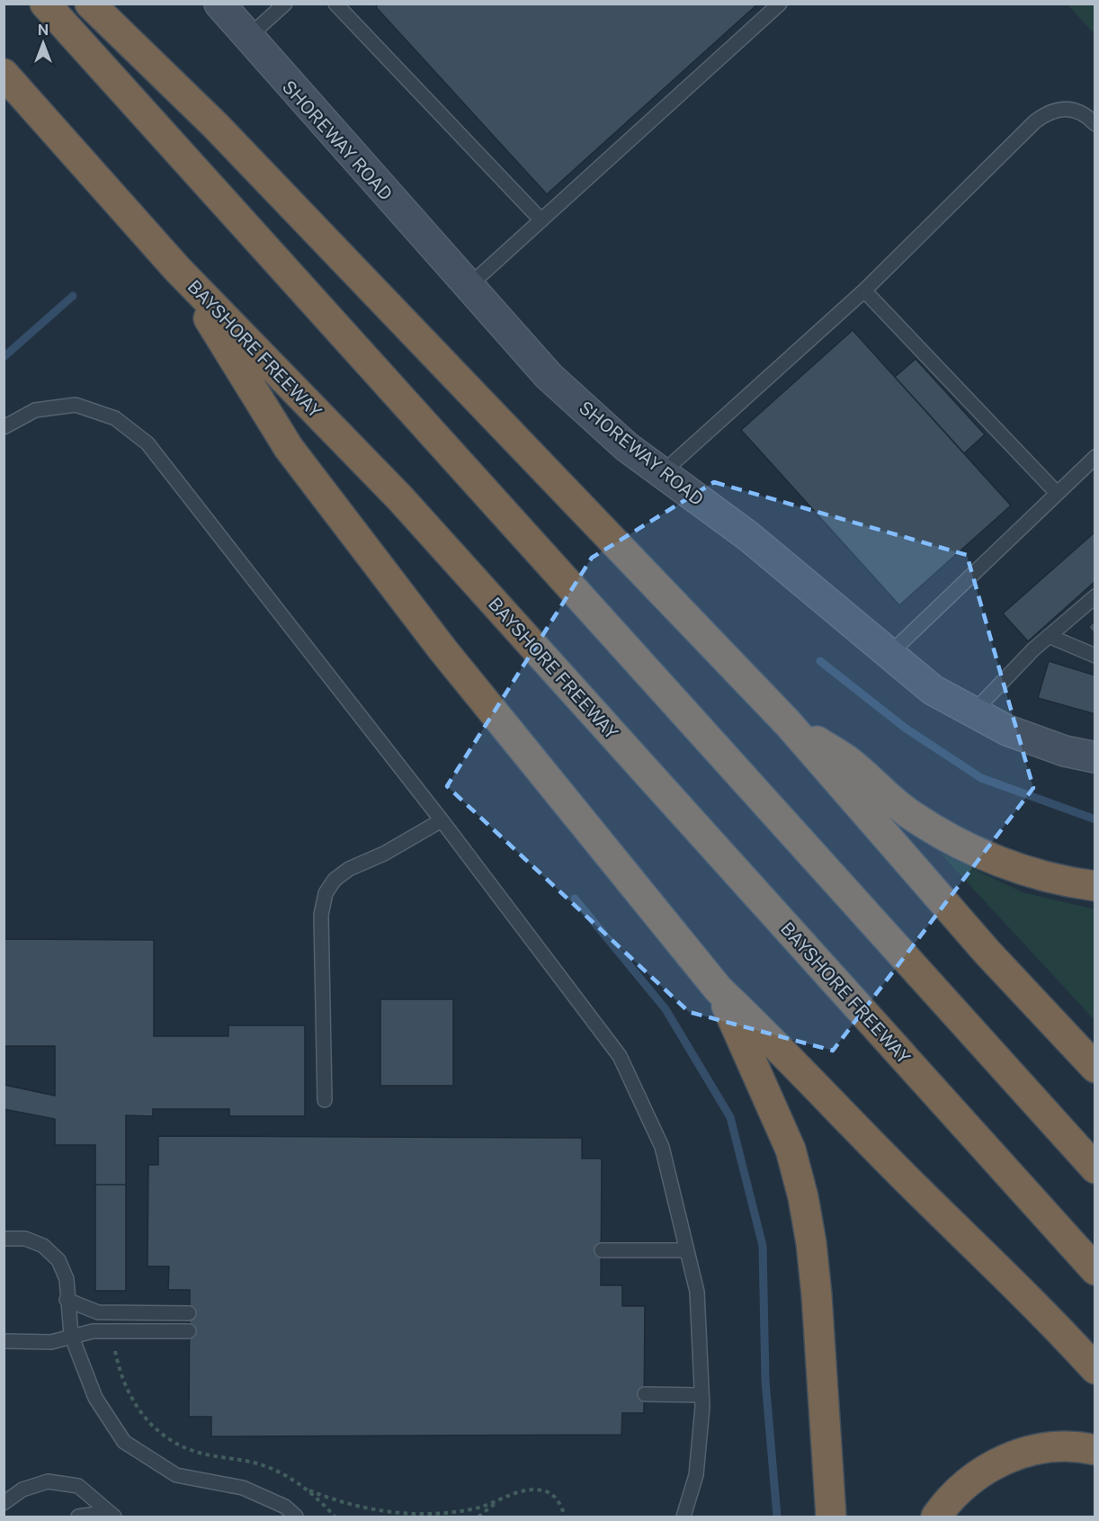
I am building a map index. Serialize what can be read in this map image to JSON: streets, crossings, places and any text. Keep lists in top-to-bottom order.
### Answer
{
  "streets": {
    "highway": ["BAYSHORE FREEWAY"],
    "street": ["SHOREWAY ROAD"]
  },
  "north": "top"
}
